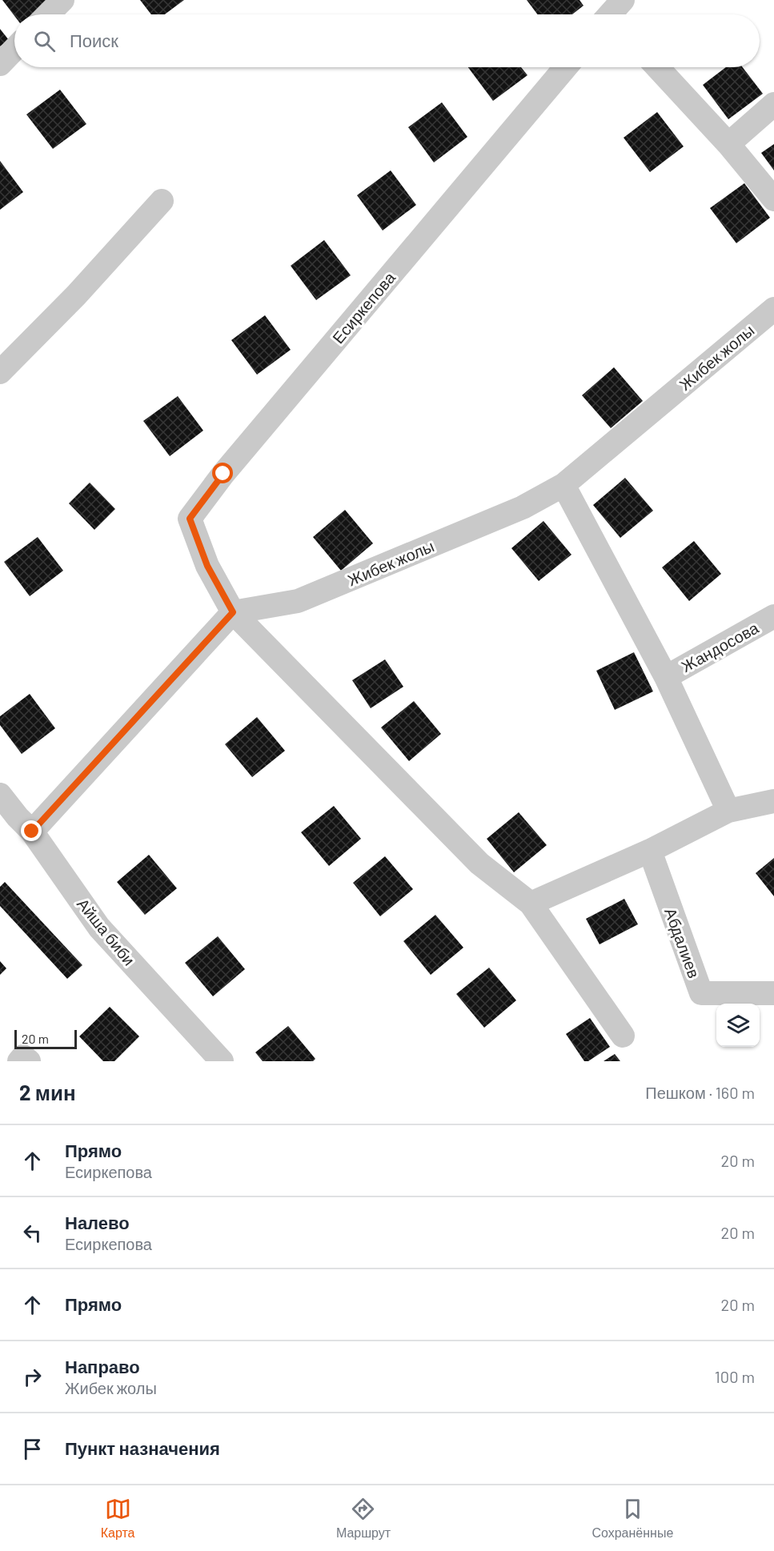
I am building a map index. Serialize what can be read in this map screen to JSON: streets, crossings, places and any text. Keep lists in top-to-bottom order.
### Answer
{
  "streets": {
    "street": [
      "Есиркепова",
      "Жибек жолы",
      "Жандосова",
      "Айша биби",
      "Абдалиев"
    ]
  },
  "crossings": [
    ["Есиркепова", "Жибек жолы"]
  ],
  "scale_bar": "20 m",
  "page": {
    "search": "Поиск",
    "scale": "20 m",
    "heading": ["2 мин", "Пешком · 160 m"],
    "list": [
      ["Прямо", "Есиркепова", "20 m"],
      ["Налево", "Есиркепова", "20 m"],
      ["Прямо", "20 m"],
      ["Направо", "Жибек жолы", "100 m"],
      "Пункт назначения"
    ],
    "nav": ["Карта", "Маршрут", "Сохранённые"]
  }
}
